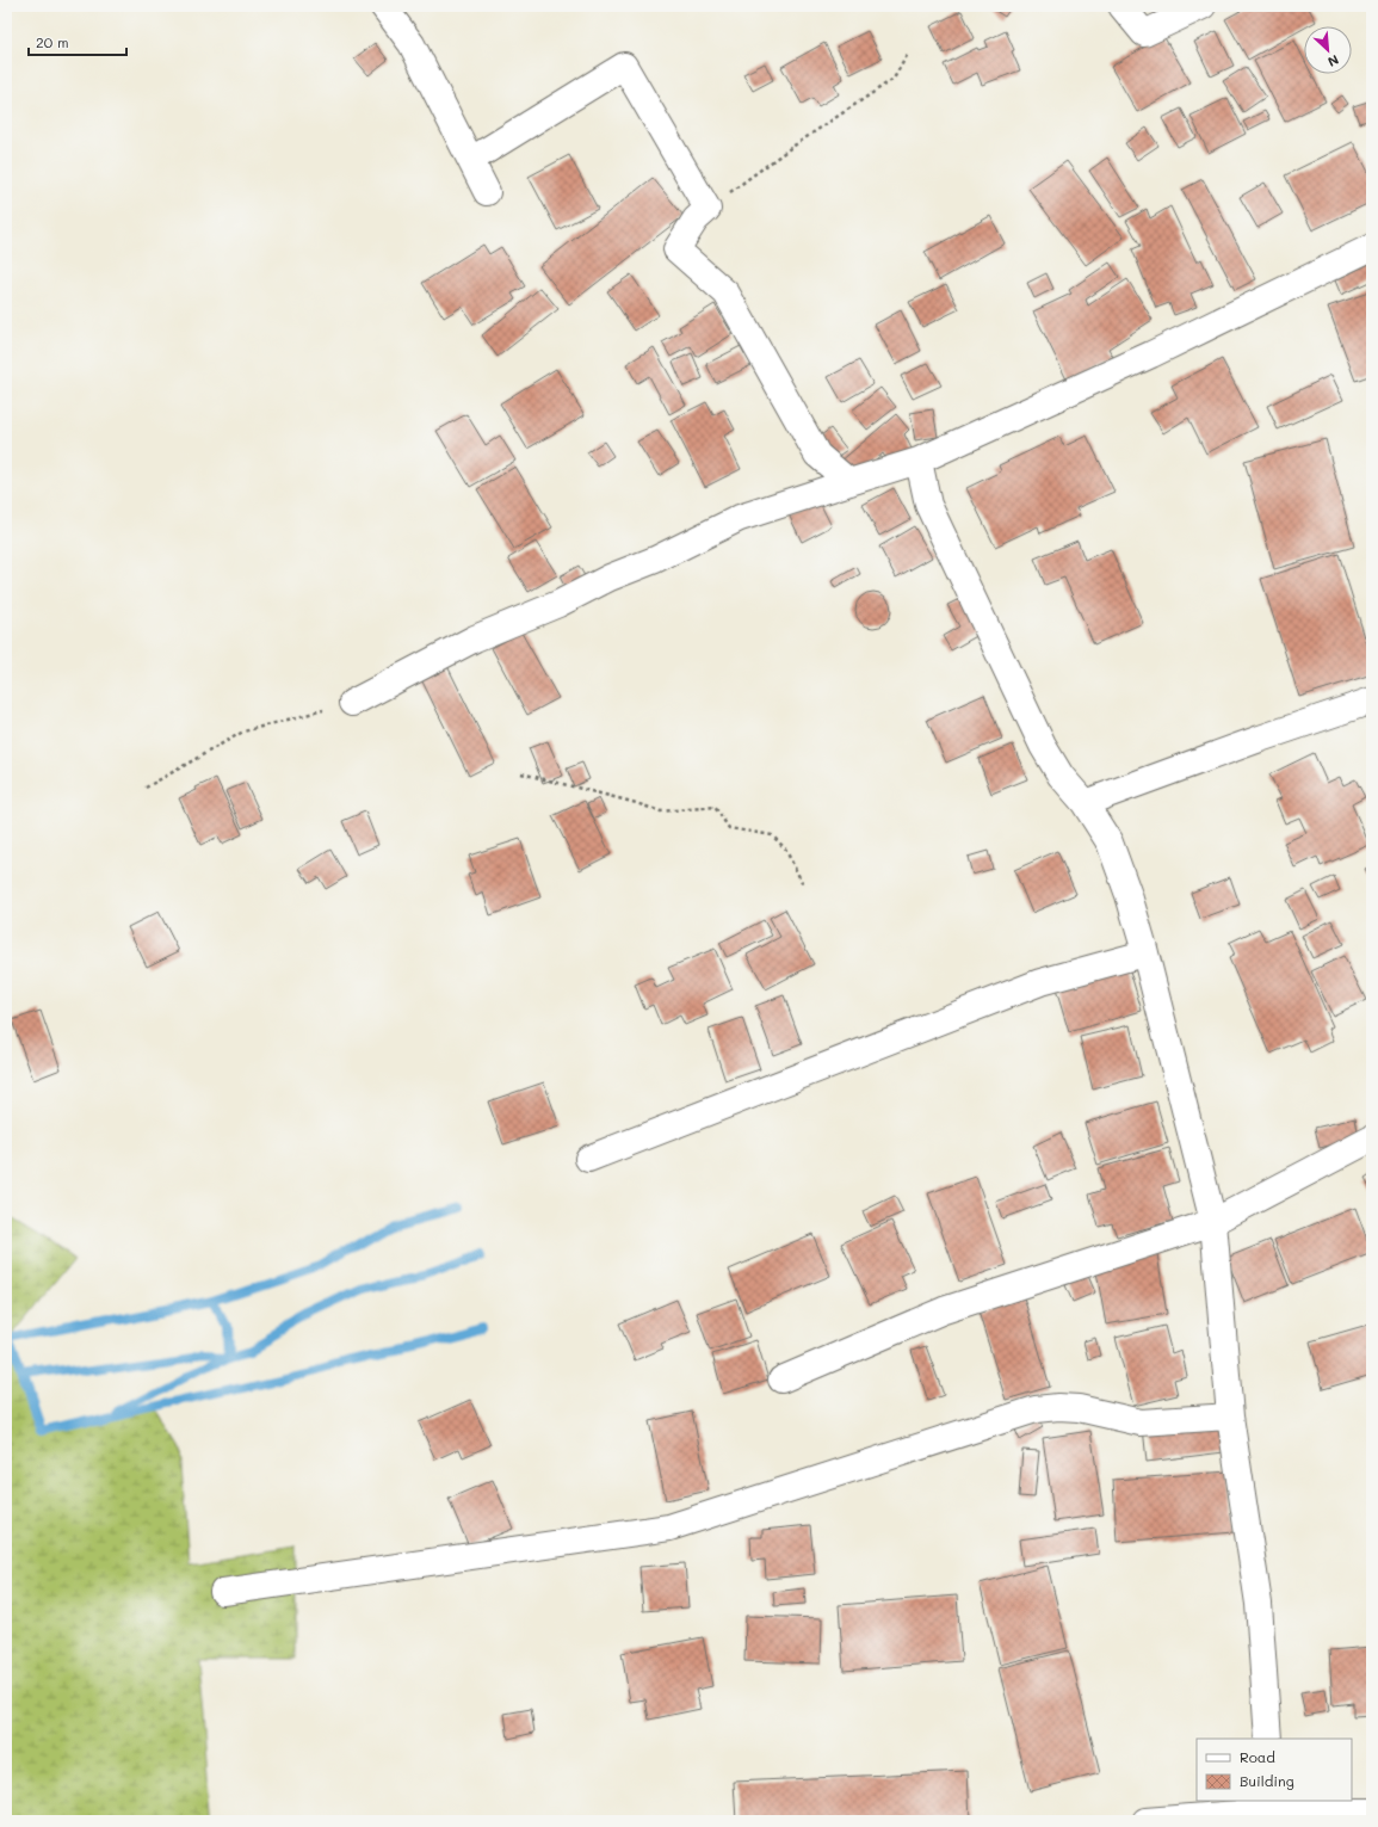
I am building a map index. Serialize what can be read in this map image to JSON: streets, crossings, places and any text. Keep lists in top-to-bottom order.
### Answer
{
  "legend": ["Road", "Building"],
  "scale_bar": "20 m",
  "north": "bottom right"
}
